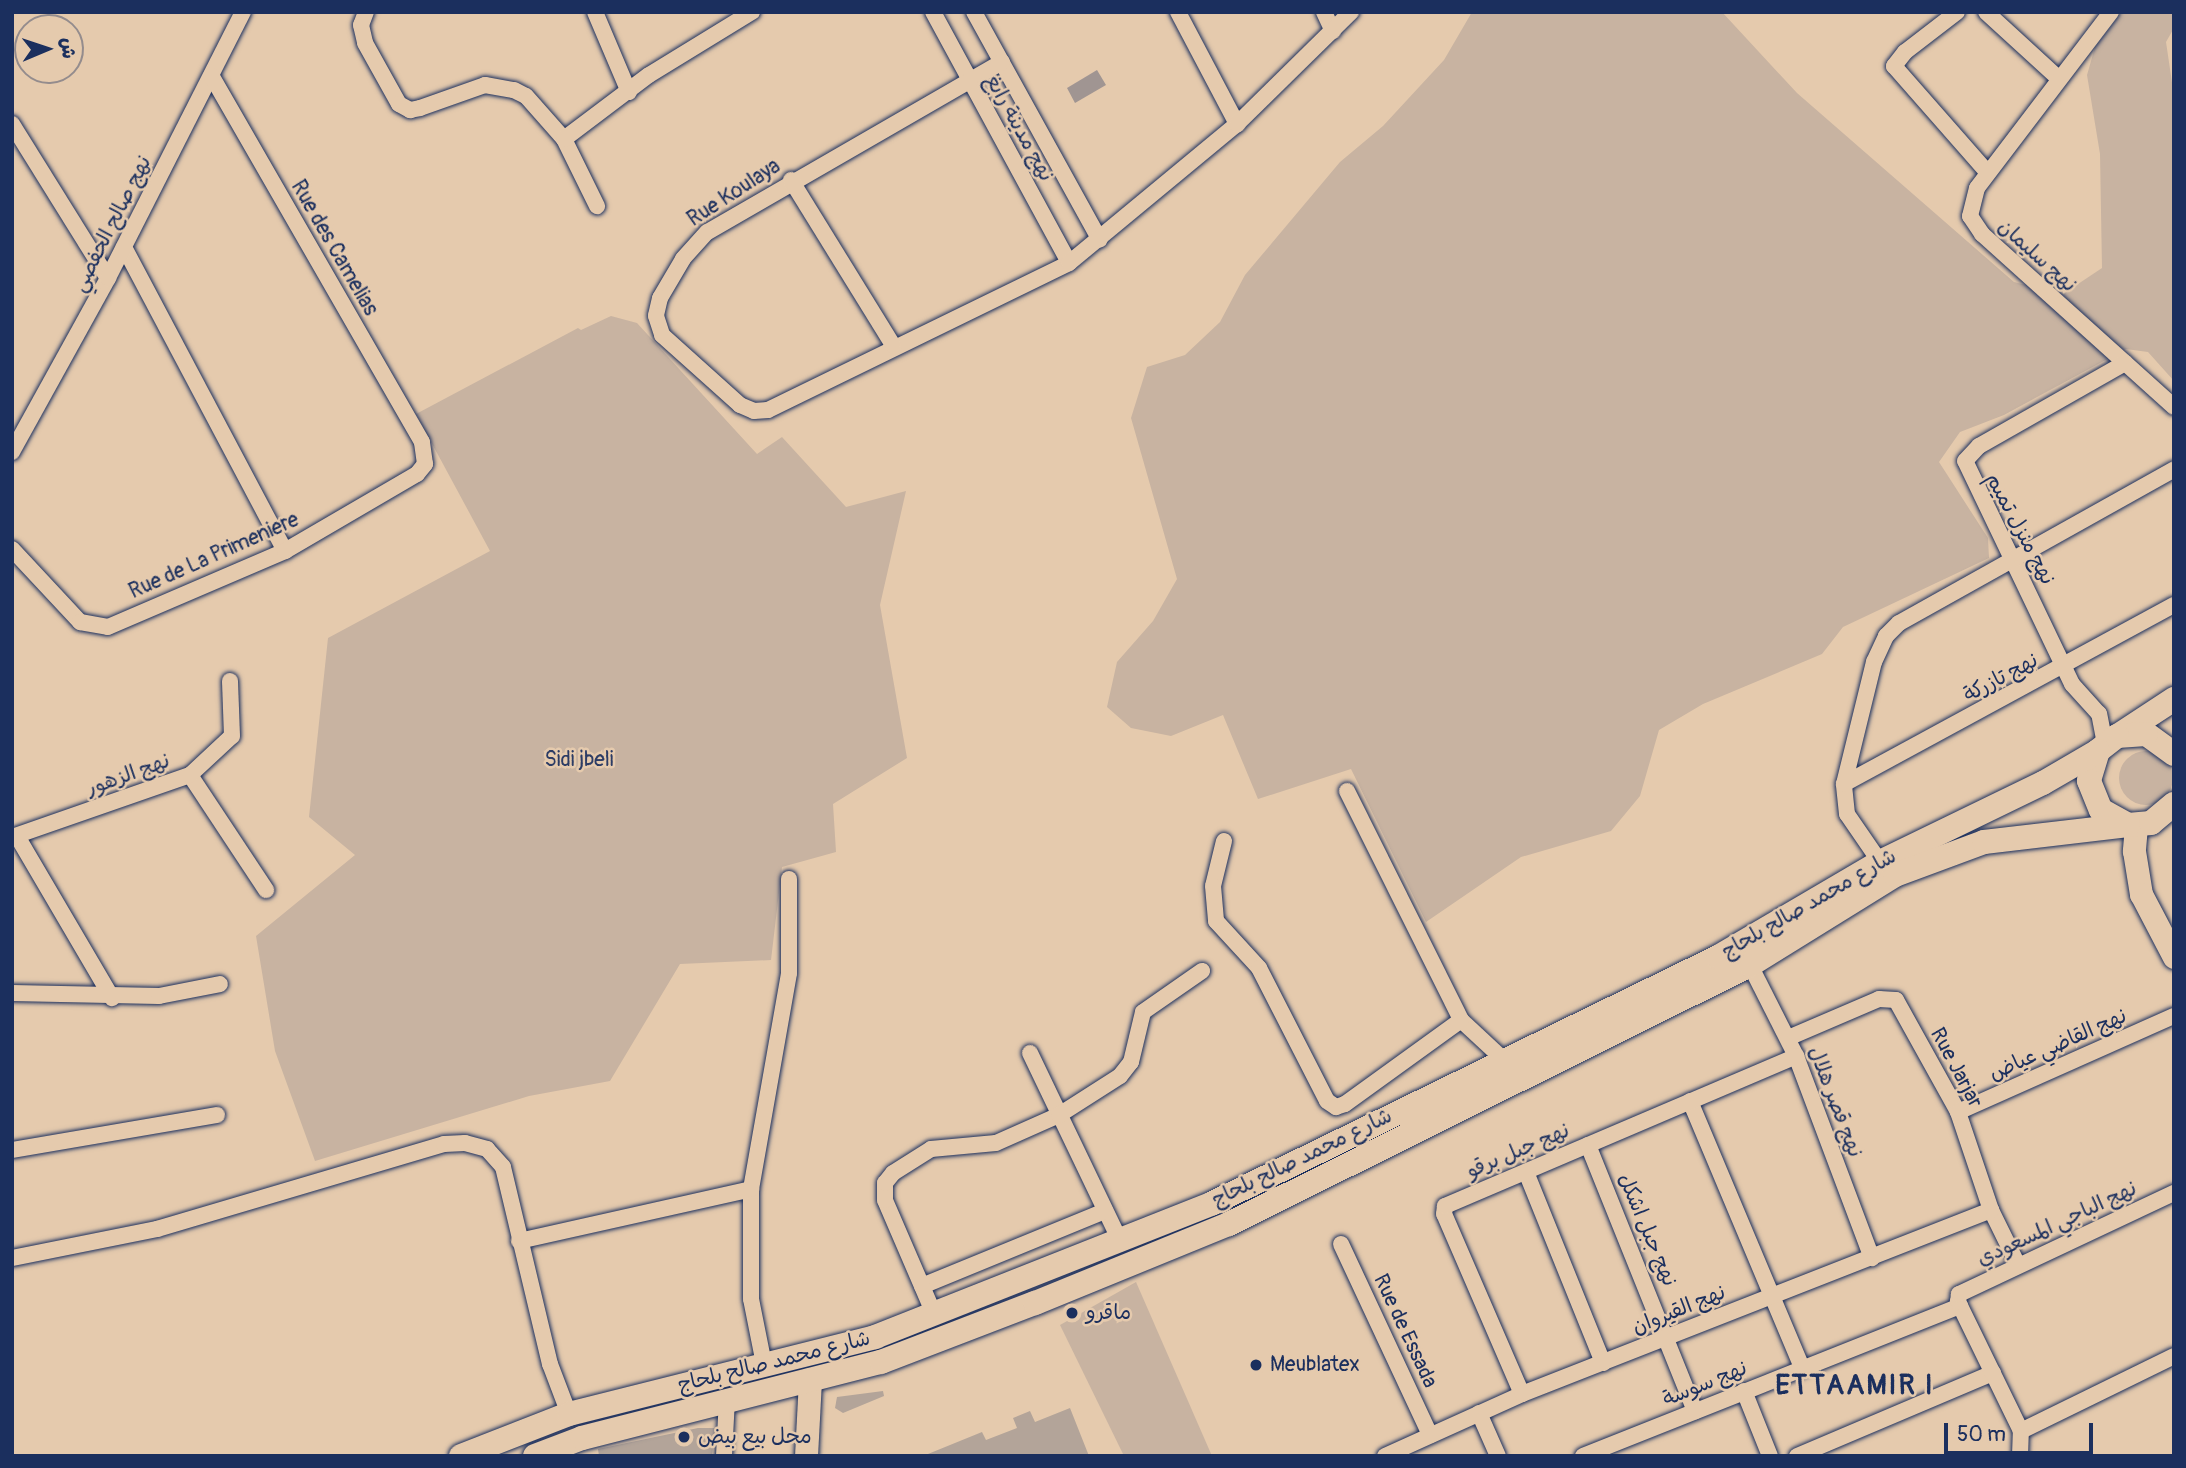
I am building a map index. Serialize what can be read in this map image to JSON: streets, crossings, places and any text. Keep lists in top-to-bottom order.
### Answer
{
  "streets": {
    "main road": ["شارع محمد صالح بلحاج"],
    "street": [
      "نهج مدينة رابغ",
      "Rue Koulaya",
      "نهج صالح الحفصي",
      "Rue des Camelias",
      "نهج سليمان",
      "نهج منزل تميم",
      "Rue de La Primeniere",
      "نهج تازركة",
      "نهج الزهور",
      "نهج القاضي عياض",
      "Rue Jarjar",
      "نهج قصر هلال",
      "نهج جبل برقو",
      "نهج الباجي المسعودي",
      "نهج جبل اشكل",
      "نهج القيروان",
      "Rue de Essada",
      "نهج سوسة"
    ]
  },
  "crossings": [
    ["نهج مدينة رابغ", "Rue Koulaya"],
    ["نهج صالح الحفصي", "Rue des Camelias"],
    ["Rue des Camelias", "Rue de La Primeniere"],
    ["نهج سليمان", "نهج منزل تميم"],
    ["نهج منزل تميم", "نهج تازركة"],
    ["نهج منزل تميم", "شارع محمد صالح بلحاج"],
    ["شارع محمد صالح بلحاج", "نهج قصر هلال"],
    ["نهج القاضي عياض", "Rue Jarjar"],
    ["Rue Jarjar", "نهج قصر هلال"],
    ["Rue Jarjar", "نهج الباجي المسعودي"],
    ["Rue Jarjar", "نهج القيروان"],
    ["نهج قصر هلال", "نهج جبل برقو"],
    ["نهج قصر هلال", "نهج القيروان"],
    ["نهج جبل برقو", "نهج جبل اشكل"],
    ["نهج جبل برقو", "نهج القيروان"],
    ["نهج الباجي المسعودي", "نهج سوسة"],
    ["نهج جبل اشكل", "نهج القيروان"],
    ["نهج جبل اشكل", "نهج سوسة"],
    ["نهج القيروان", "Rue de Essada"]
  ],
  "districts": ["ETTAAMIR I"],
  "parks": ["Sidi jbeli"],
  "places": ["ماقرو", "Meublatex", "محل بيع بيض"],
  "scale_bar": "50 m",
  "north": "right"
}
